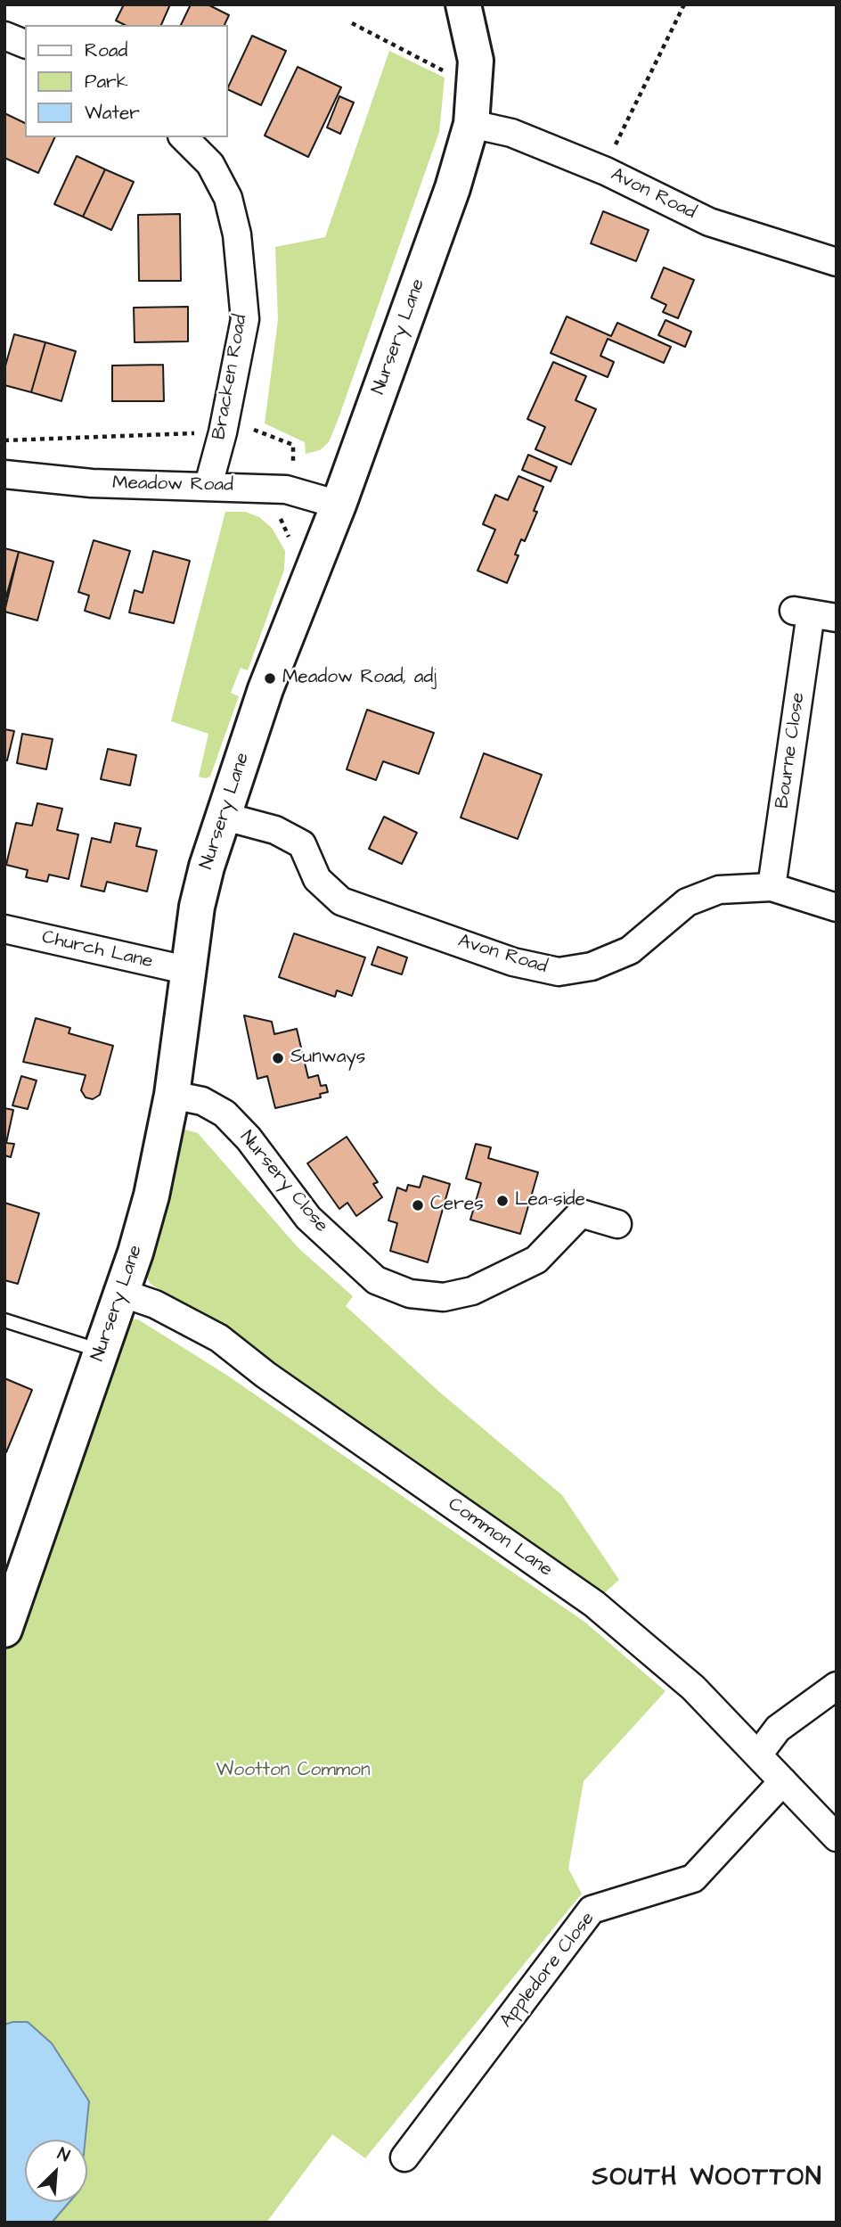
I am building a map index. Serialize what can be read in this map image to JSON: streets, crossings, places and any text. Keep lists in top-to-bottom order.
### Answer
{
  "streets": {
    "street": [
      "Avon Road",
      "Nursery Lane",
      "Bracken Road",
      "Meadow Road",
      "Bourne Close",
      "Church Lane",
      "Nursery Close",
      "Common Lane",
      "Appledore Close"
    ]
  },
  "crossings": [
    ["Avon Road", "Nursery Lane"],
    ["Avon Road", "Bourne Close"],
    ["Nursery Lane", "Meadow Road"],
    ["Nursery Lane", "Church Lane"],
    ["Nursery Lane", "Nursery Close"],
    ["Nursery Lane", "Common Lane"],
    ["Bracken Road", "Meadow Road"],
    ["Common Lane", "Appledore Close"]
  ],
  "districts": ["SOUTH WOOTTON"],
  "parks": ["Wootton Common"],
  "places": [
    "Meadow Road, adj",
    "Sunways",
    "Lea-side",
    "Ceres"
  ],
  "legend": ["Road", "Park", "Water"],
  "north": "top right"
}
